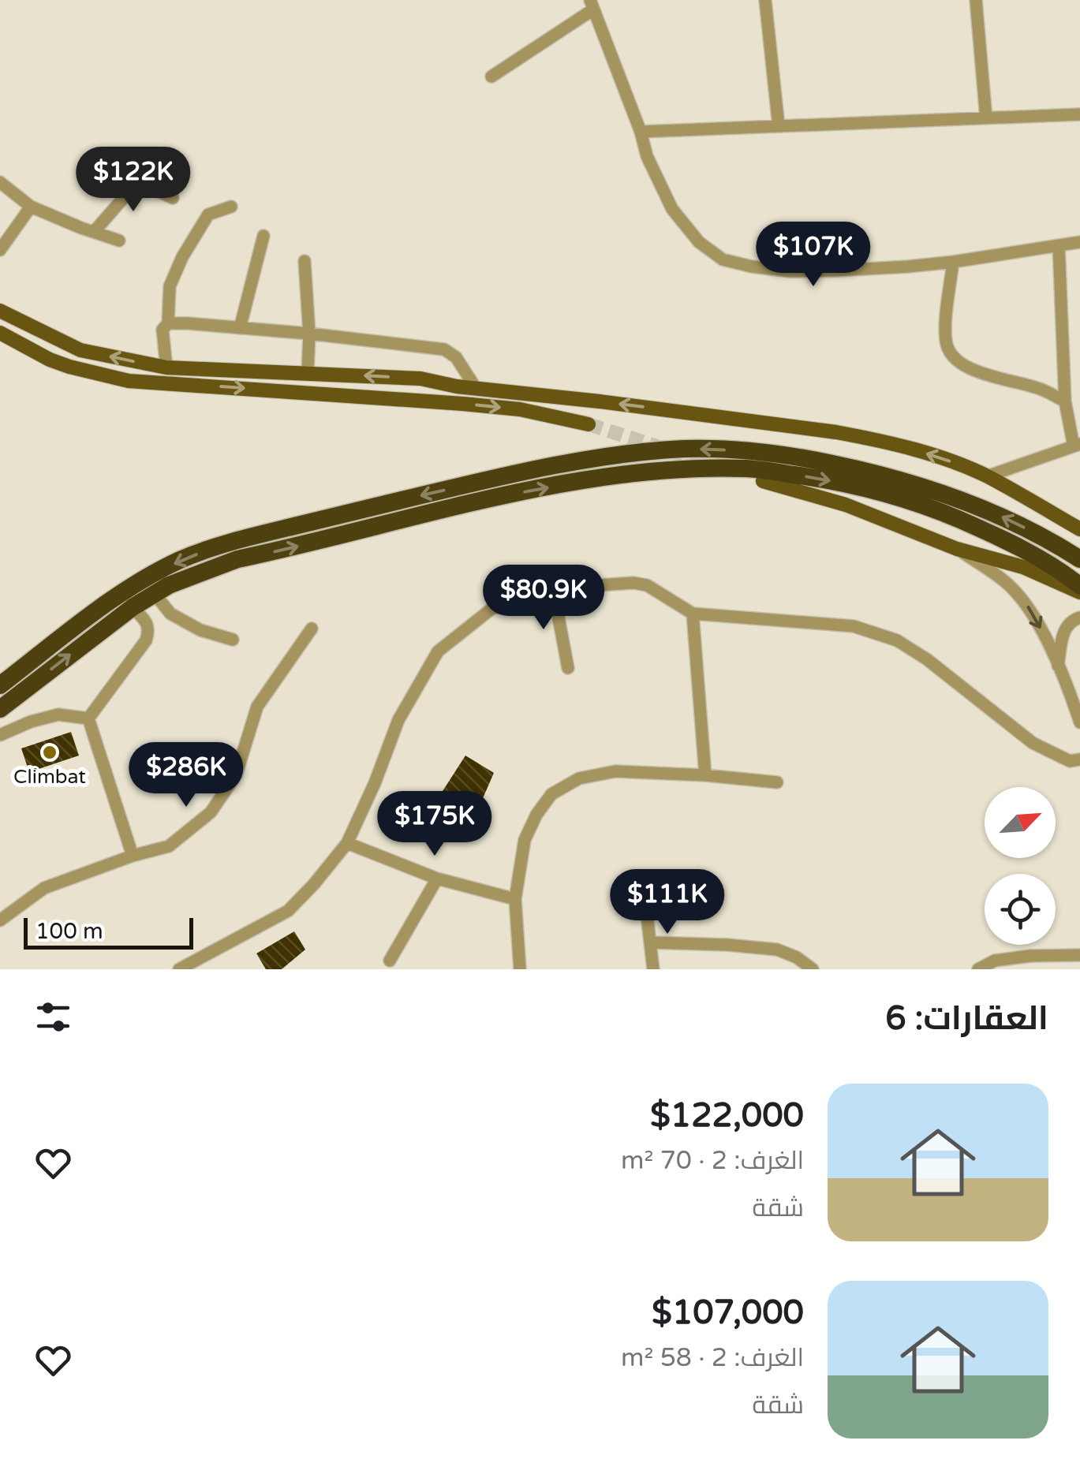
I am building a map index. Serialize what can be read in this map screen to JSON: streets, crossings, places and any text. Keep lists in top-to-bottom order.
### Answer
{
  "places": ["Climbat"],
  "scale_bar": "100 m",
  "north": "top right",
  "page": {
    "price": [
      "$122K",
      "$107K",
      "$80.9K",
      "$286K",
      "$175K",
      "$111K"
    ],
    "scale": "100 m",
    "heading": "العقارات: 6",
    "list": [
      {
        "name": "$122,000",
        "note": "الغرف: 2 · 70 m² · شقة"
      },
      {
        "name": "$107,000",
        "note": "الغرف: 2 · 58 m² · شقة"
      }
    ]
  }
}
